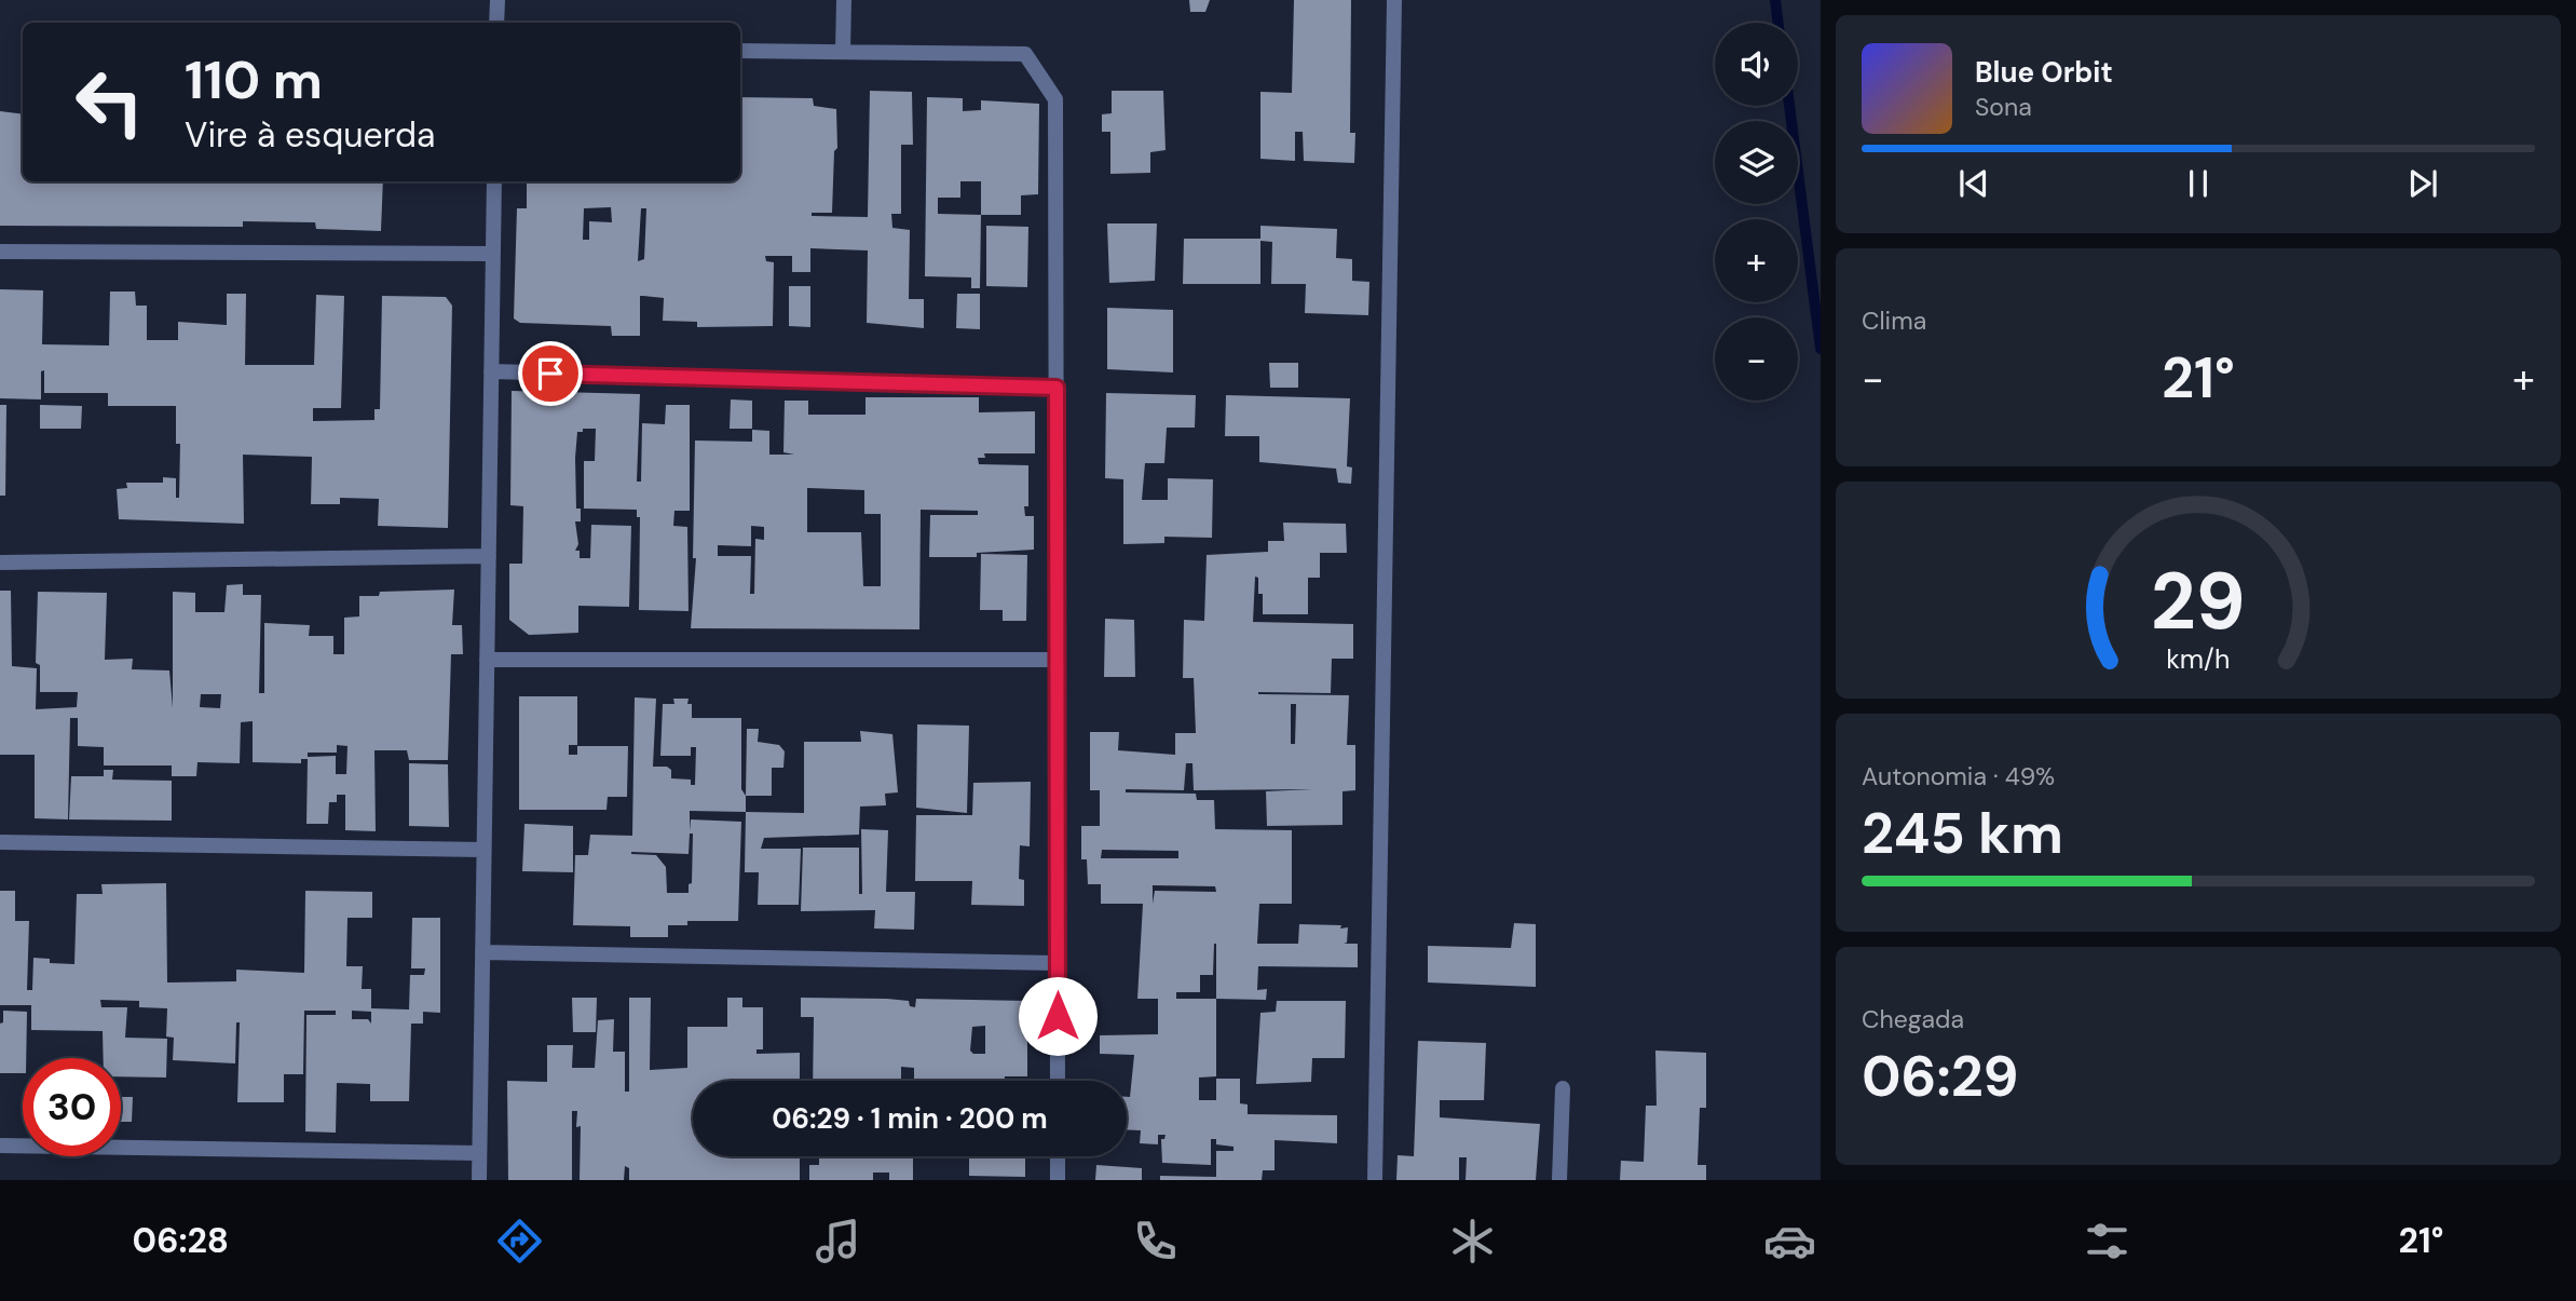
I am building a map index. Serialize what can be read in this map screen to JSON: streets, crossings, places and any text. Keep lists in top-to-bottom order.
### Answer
{
  "page": {
    "map_buttons": ["+", "−"],
    "turn": ["110 m", "Vire à esquerda"],
    "song": ["Blue Orbit", "Sona"],
    "tile": [
      "Clima",
      ["Autonomia · 49%", "245 km"],
      ["Chegada", "06:29"]
    ],
    "heat": ["−", "21°", "+"],
    "limit": "30",
    "trip": "06:29 · 1 min · 200 m",
    "tabs": ["06:28", "21°"],
    "gauge": ["29", "km/h"]
  }
}
